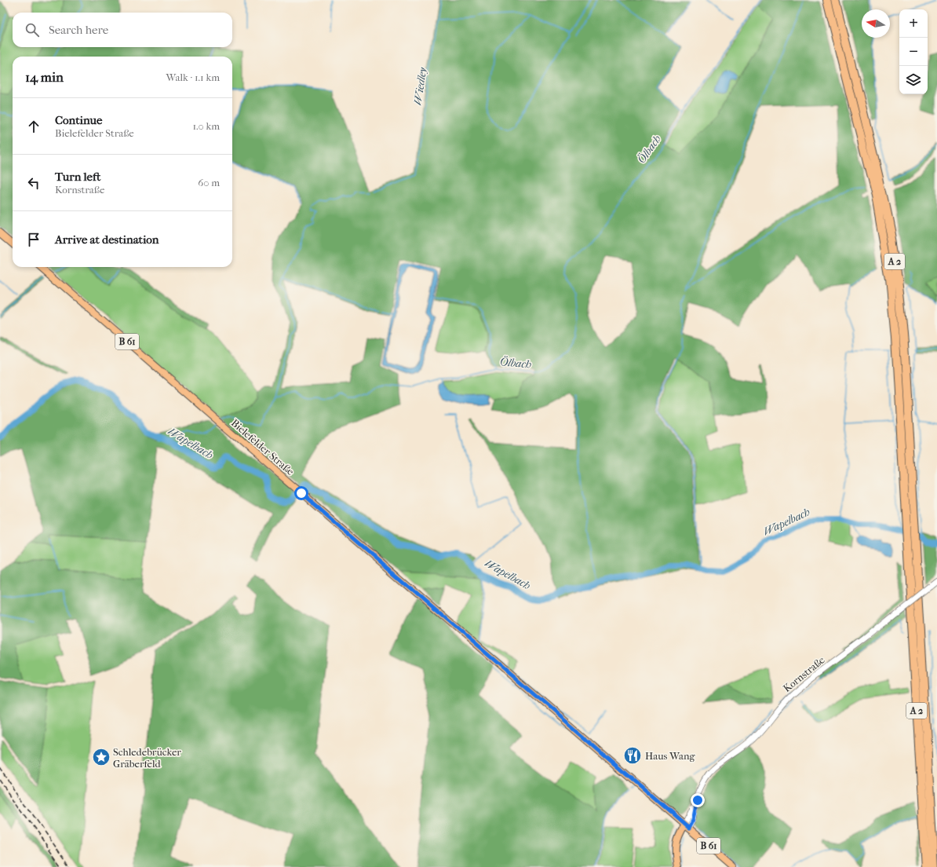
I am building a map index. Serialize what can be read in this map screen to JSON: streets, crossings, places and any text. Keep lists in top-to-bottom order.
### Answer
{
  "streets": {
    "highway": ["A 2"],
    "main road": ["B 61", "Bielefelder Straße"],
    "street": ["Kornstraße"]
  },
  "crossings": [
    ["Bielefelder Straße", "Kornstraße"]
  ],
  "water": ["Wiedley", "Ölbach", "Wapelbach"],
  "places": {
    "restaurant": ["Haus Wang"],
    "place": ["Schledebrücker Gräberfeld"]
  },
  "north": "left",
  "page": {
    "map_buttons": ["+", "−"],
    "search": "Search here",
    "heading": ["14 min", "Walk · 1.1 km"],
    "list": [
      ["Continue", "Bielefelder Straße", "1.0 km"],
      ["Turn left", "Kornstraße", "60 m"],
      "Arrive at destination"
    ]
  }
}
